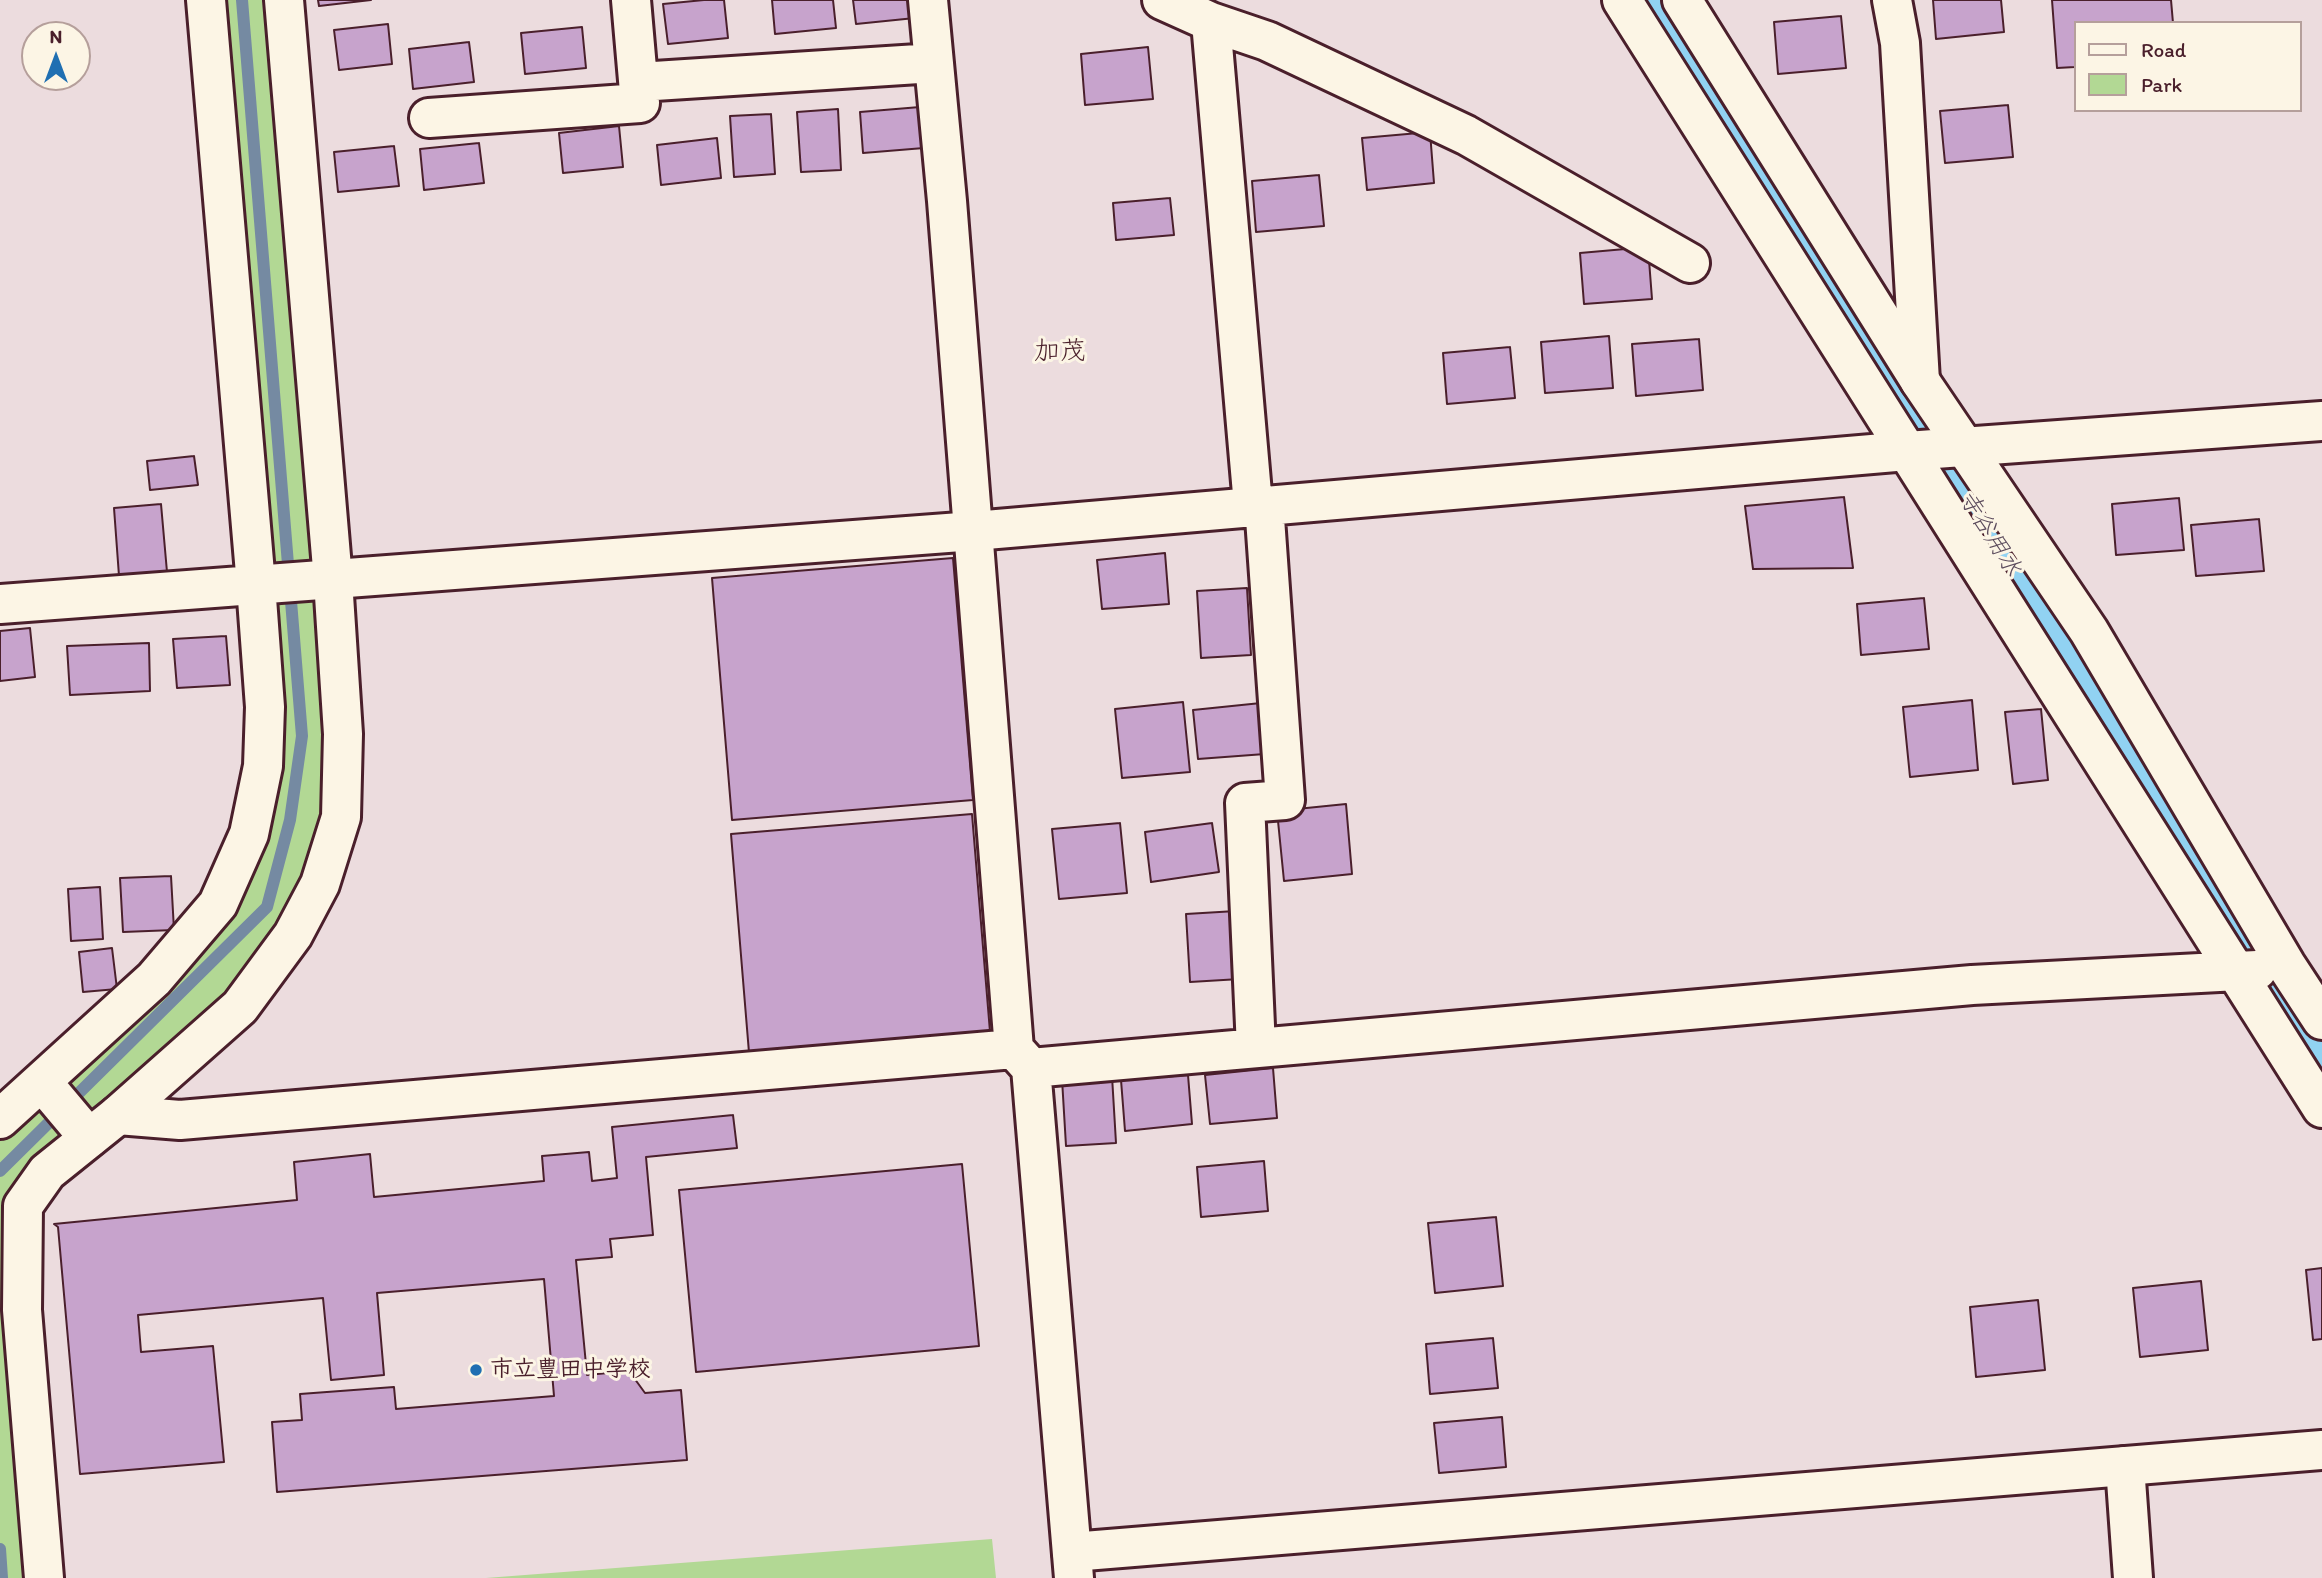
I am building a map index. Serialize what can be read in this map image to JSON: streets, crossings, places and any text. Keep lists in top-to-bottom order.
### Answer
{
  "districts": ["加茂"],
  "water": ["寺谷用水"],
  "places": ["市立豊田中学校"],
  "legend": ["Road", "Park"],
  "north": "top"
}
